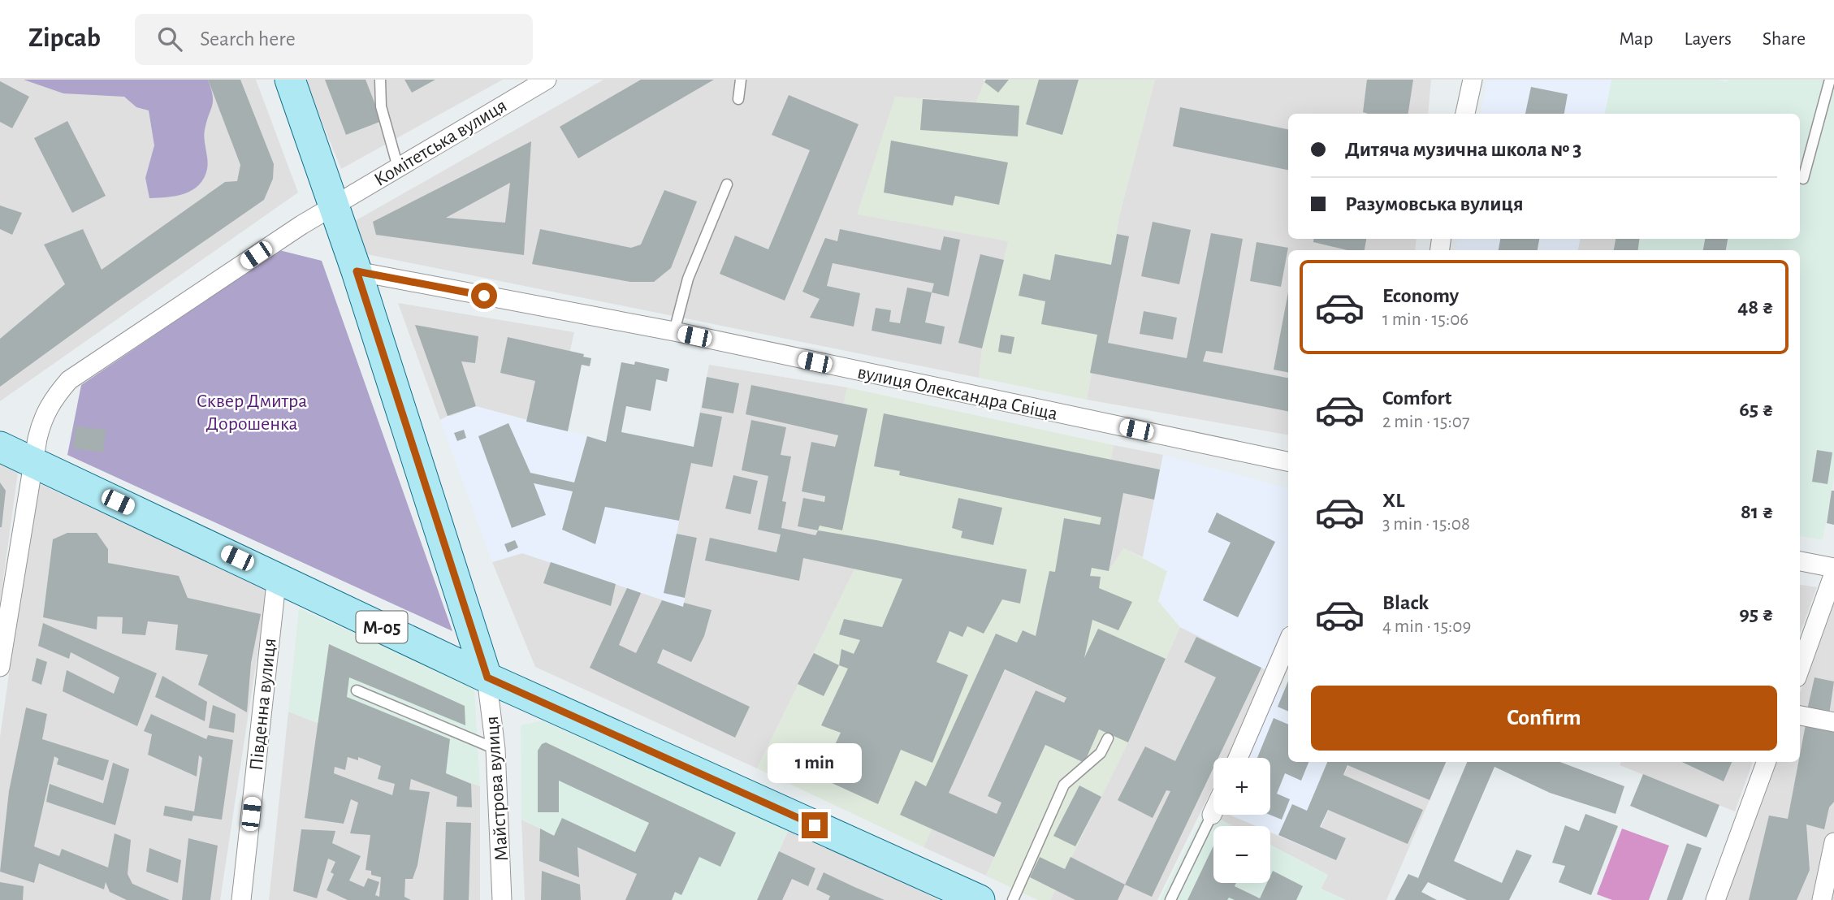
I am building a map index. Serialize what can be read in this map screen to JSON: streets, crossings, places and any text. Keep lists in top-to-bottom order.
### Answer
{
  "streets": {
    "main road": ["М-05"],
    "street": [
      "Комітетська вулиця",
      "вулиця Олександра Свіща",
      "Південна вулиця",
      "Майстрова вулиця"
    ]
  },
  "crossings": [
    ["М-05", "Південна вулиця"],
    ["М-05", "Майстрова вулиця"]
  ],
  "parks": ["Сквер Дмитра Дорошенка"],
  "page": {
    "header": "Zipcab",
    "search": "Search here",
    "nav": ["Map", "Layers", "Share"],
    "banner": ["Дитяча музична школа № 3", "Разумовська вулиця"],
    "list": [
      {
        "name": "Economy",
        "note": "1 min · 15:06",
        "value": "48 ₴"
      },
      {
        "name": "Comfort",
        "note": "2 min · 15:07",
        "value": "65 ₴"
      },
      {
        "name": "XL",
        "note": "3 min · 15:08",
        "value": "81 ₴"
      },
      {
        "name": "Black",
        "note": "4 min · 15:09",
        "value": "95 ₴"
      }
    ],
    "buttons": "Confirm",
    "bubble": "1 min",
    "map_buttons": ["+", "−"]
  }
}
